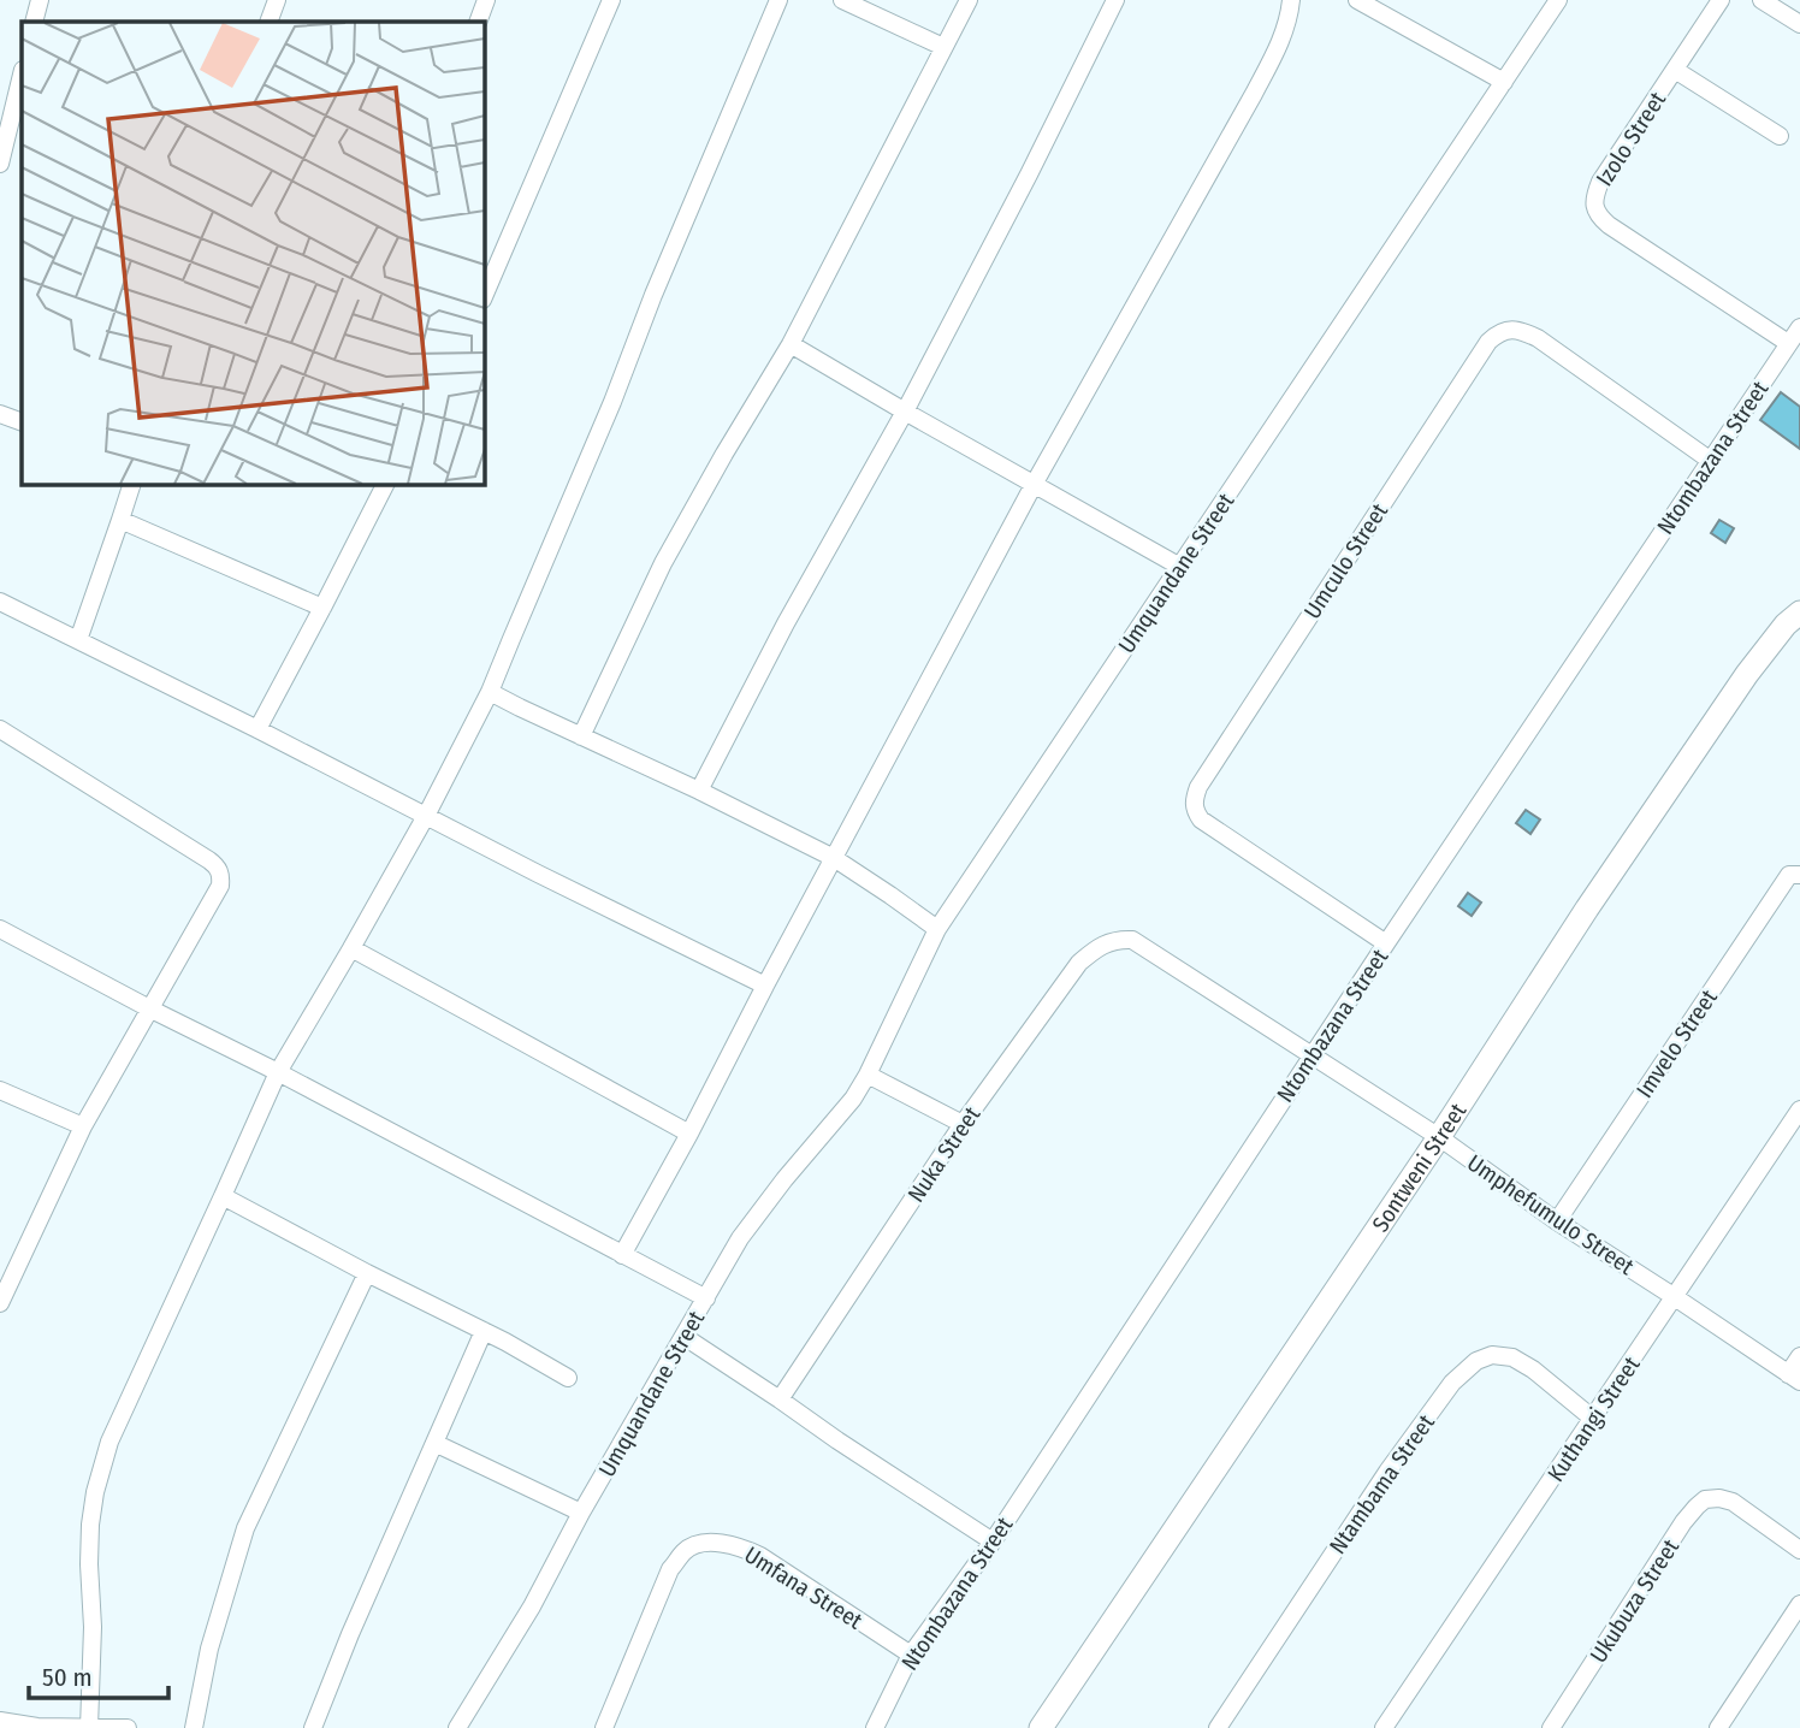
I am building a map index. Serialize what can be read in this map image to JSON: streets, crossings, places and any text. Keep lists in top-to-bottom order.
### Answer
{
  "streets": {
    "street": [
      "Izolo Street",
      "Ntombazana Street",
      "Umculo Street",
      "Umquandane Street",
      "Imvelo Street",
      "Nuka Street",
      "Sontweni Street",
      "Umphefumulo Street",
      "Kuthangi Street",
      "Ntambama Street",
      "Umfana Street",
      "Ukubuza Street"
    ]
  },
  "crossings": [
    ["Izolo Street", "Ntombazana Street"],
    ["Ntombazana Street", "Umculo Street"],
    ["Ntombazana Street", "Umphefumulo Street"],
    ["Ntombazana Street", "Umfana Street"],
    ["Imvelo Street", "Umphefumulo Street"],
    ["Nuka Street", "Umphefumulo Street"],
    ["Sontweni Street", "Umphefumulo Street"],
    ["Umphefumulo Street", "Kuthangi Street"],
    ["Kuthangi Street", "Ntambama Street"]
  ],
  "scale_bar": "50 m"
}
